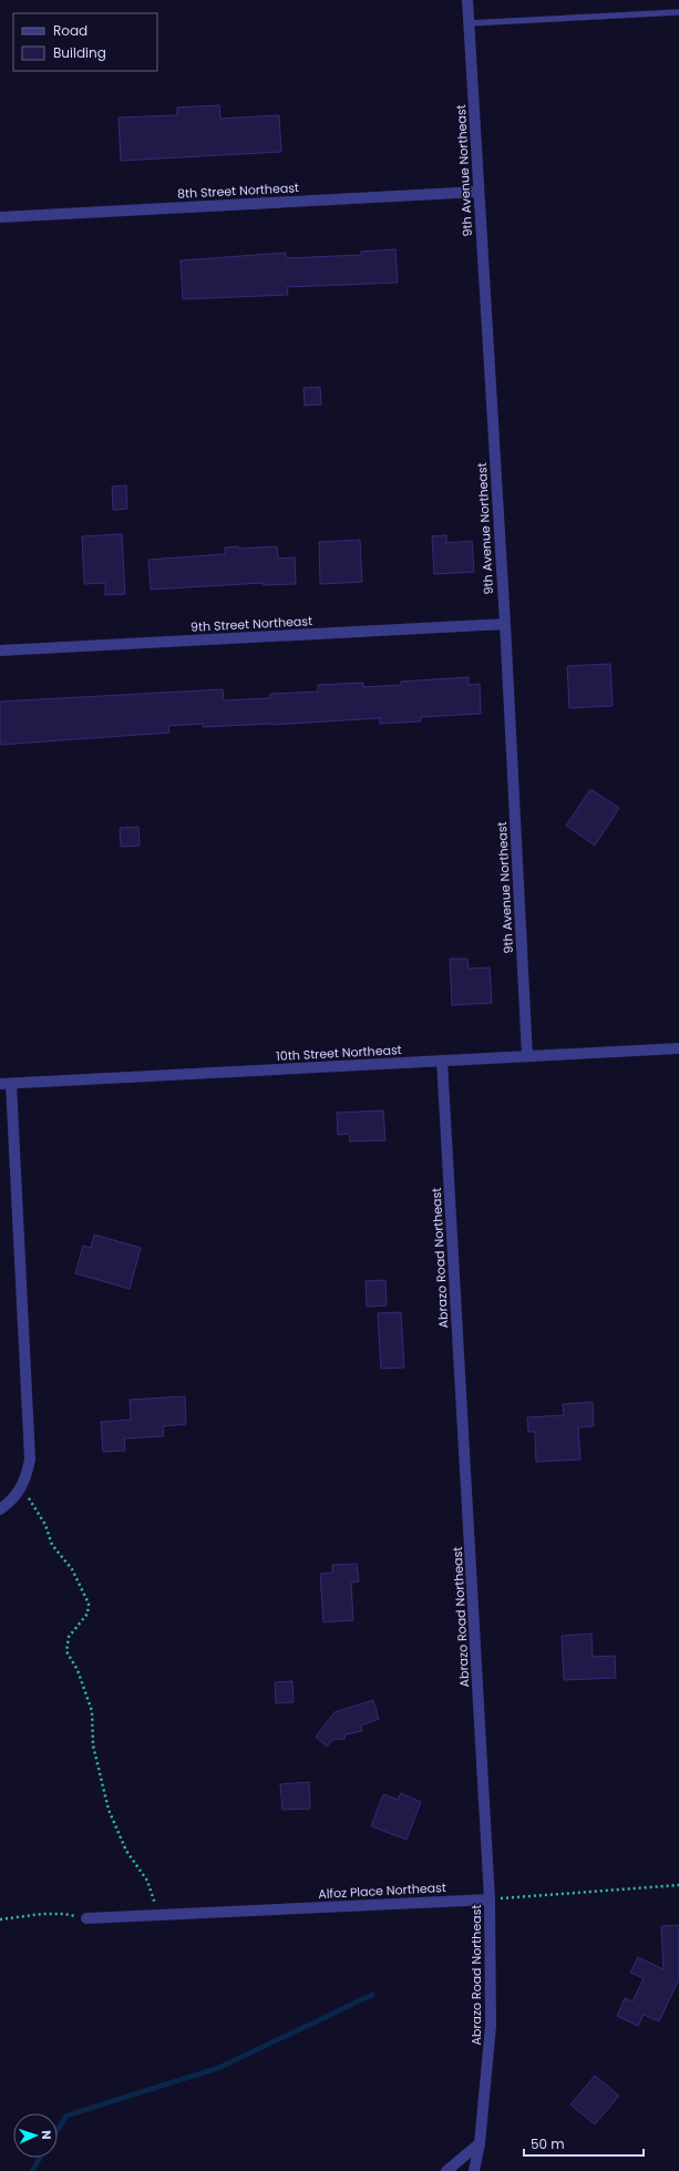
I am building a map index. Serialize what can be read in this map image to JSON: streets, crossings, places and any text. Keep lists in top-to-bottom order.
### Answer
{
  "streets": {
    "street": [
      "9th Avenue Northeast",
      "8th Street Northeast",
      "9th Street Northeast",
      "10th Street Northeast",
      "Abrazo Road Northeast",
      "Alfoz Place Northeast"
    ]
  },
  "crossings": [
    ["9th Avenue Northeast", "8th Street Northeast"],
    ["9th Avenue Northeast", "9th Street Northeast"],
    ["9th Avenue Northeast", "10th Street Northeast"],
    ["10th Street Northeast", "Abrazo Road Northeast"],
    ["Abrazo Road Northeast", "Alfoz Place Northeast"]
  ],
  "legend": ["Road", "Building"],
  "scale_bar": "50 m",
  "north": "right"
}
